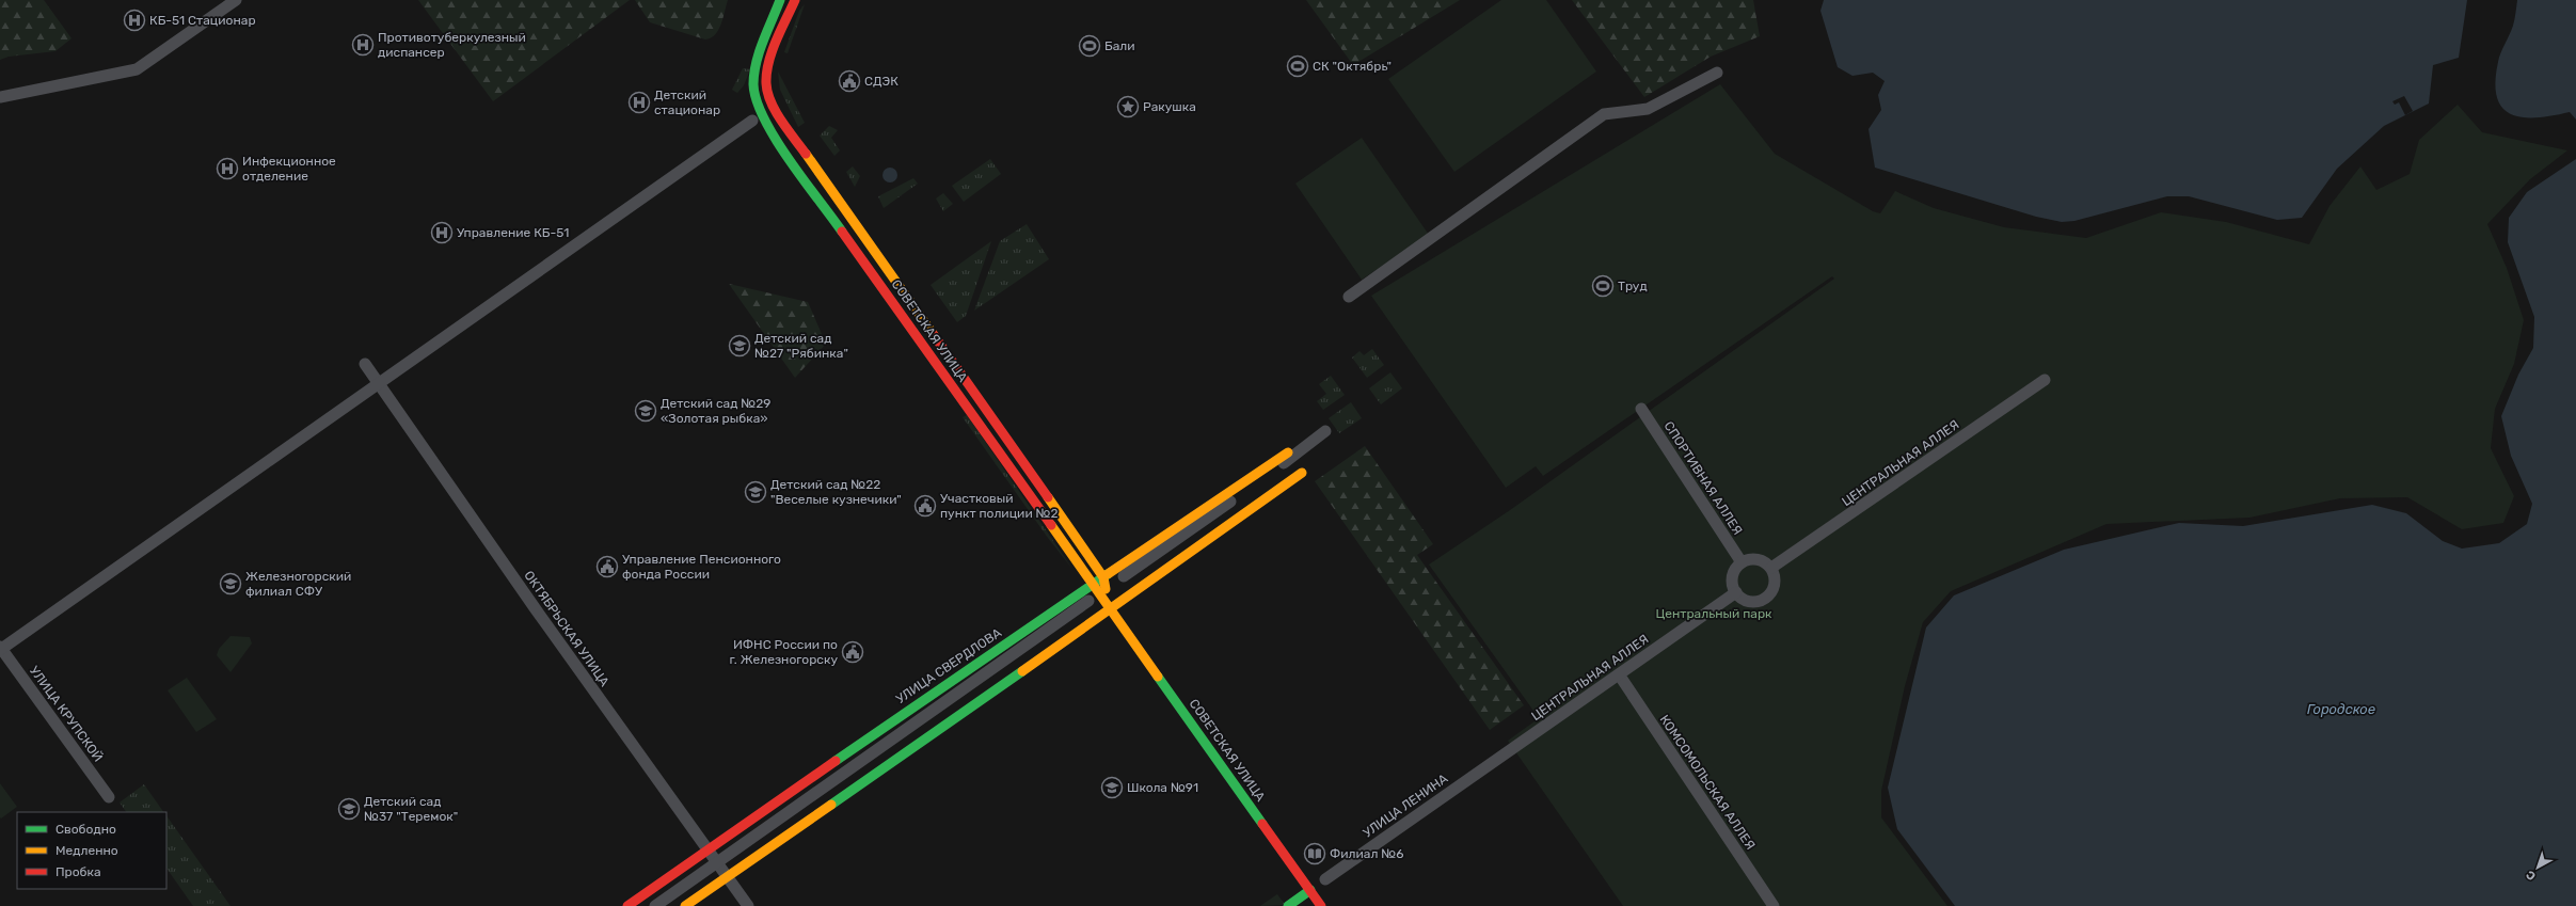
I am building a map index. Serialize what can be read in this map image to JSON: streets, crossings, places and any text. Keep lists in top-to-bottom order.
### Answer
{
  "streets": {
    "main road": ["СОВЕТСКАЯ УЛИЦА", "УЛИЦА СВЕРДЛОВА"],
    "street": [
      "ЦЕНТРАЛЬНАЯ АЛЛЕЯ",
      "СПОРТИВНАЯ АЛЛЕЯ",
      "ОКТЯБРЬСКАЯ УЛИЦА",
      "УЛИЦА КРУПСКОЙ",
      "КОМСОМОЛЬСКАЯ АЛЛЕЯ",
      "УЛИЦА ЛЕНИНА"
    ]
  },
  "crossings": [
    ["СОВЕТСКАЯ УЛИЦА", "УЛИЦА СВЕРДЛОВА"],
    ["ЦЕНТРАЛЬНАЯ АЛЛЕЯ", "СПОРТИВНАЯ АЛЛЕЯ"],
    ["ЦЕНТРАЛЬНАЯ АЛЛЕЯ", "КОМСОМОЛЬСКАЯ АЛЛЕЯ"],
    ["ЦЕНТРАЛЬНАЯ АЛЛЕЯ", "УЛИЦА ЛЕНИНА"],
    ["ОКТЯБРЬСКАЯ УЛИЦА", "УЛИЦА СВЕРДЛОВА"]
  ],
  "water": ["Городское"],
  "parks": ["Центральный парк"],
  "places": {
    "hospital": [
      "КБ-51 Стационар",
      "Противотуберкулезный диспансер",
      "Детский стационар",
      "Инфекционное отделение",
      "Управление КБ-51"
    ],
    "sports": ["Бали", "СК \"Октябрь\"", "Труд"],
    "public building": [
      "СДЭК",
      "Участковый пункт полиции №2",
      "Управление Пенсионного фонда России",
      "ИФНС России по г. Железногорску"
    ],
    "place": ["Ракушка"],
    "school or university": [
      "Детский сад №27 \"Рябинка\"",
      "Детский сад №29 «Золотая рыбка»",
      "Детский сад №22 \"Веселые кузнечики\"",
      "Железногорский филиал СФУ",
      "Школа №91",
      "Детский сад №37 \"Теремок\""
    ],
    "library": ["Филиал №6"]
  },
  "legend": ["Свободно", "Медленно", "Пробка"],
  "north": "bottom left"
}
